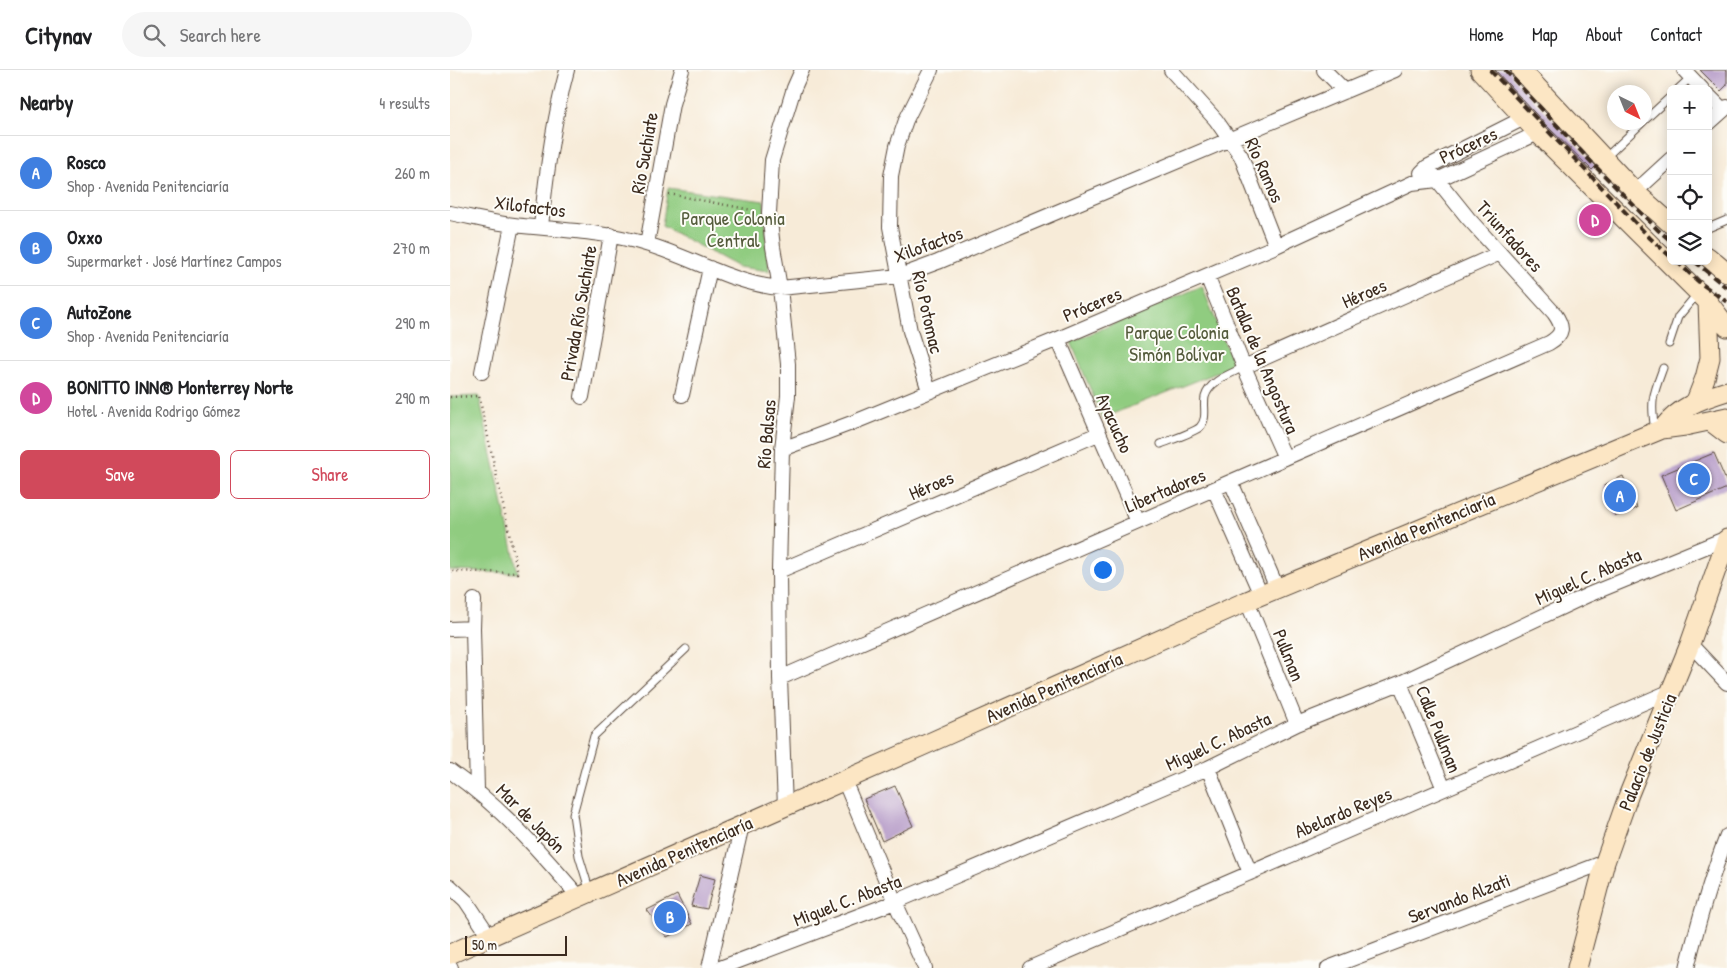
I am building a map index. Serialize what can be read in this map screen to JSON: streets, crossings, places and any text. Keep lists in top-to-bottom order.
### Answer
{
  "streets": {
    "street": [
      "Próceres",
      "Río Suchiate",
      "Río Ramos",
      "Xilofactos",
      "Triunfadores",
      "Héroes",
      "Río Potomac",
      "Privada Río Suchiate",
      "Batalla de la Angostura",
      "Ayacucho",
      "Río Balsas",
      "Libertadores",
      "Avenida Penitenciaría",
      "Miguel C. Abasta",
      "Pullman",
      "Calle Pullman",
      "Palacio de Justicia",
      "Abelardo Reyes",
      "Mar de Japón",
      "Servando Alzati"
    ]
  },
  "crossings": [
    ["Próceres", "Río Ramos"],
    ["Próceres", "Triunfadores"],
    ["Próceres", "Río Potomac"],
    ["Próceres", "Batalla de la Angostura"],
    ["Próceres", "Ayacucho"],
    ["Próceres", "Río Balsas"],
    ["Río Suchiate", "Xilofactos"],
    ["Río Ramos", "Xilofactos"],
    ["Xilofactos", "Río Potomac"],
    ["Xilofactos", "Privada Río Suchiate"],
    ["Xilofactos", "Río Balsas"],
    ["Triunfadores", "Héroes"],
    ["Triunfadores", "Libertadores"],
    ["Héroes", "Batalla de la Angostura"],
    ["Héroes", "Ayacucho"],
    ["Héroes", "Río Balsas"],
    ["Batalla de la Angostura", "Libertadores"],
    ["Ayacucho", "Libertadores"],
    ["Río Balsas", "Libertadores"],
    ["Río Balsas", "Avenida Penitenciaría"],
    ["Avenida Penitenciaría", "Pullman"],
    ["Avenida Penitenciaría", "Mar de Japón"],
    ["Miguel C. Abasta", "Pullman"],
    ["Miguel C. Abasta", "Calle Pullman"],
    ["Miguel C. Abasta", "Palacio de Justicia"],
    ["Calle Pullman", "Abelardo Reyes"],
    ["Palacio de Justicia", "Abelardo Reyes"],
    ["Palacio de Justicia", "Servando Alzati"]
  ],
  "parks": ["Parque Colonia Central", "Parque Colonia Simón Bolívar"],
  "scale_bar": "50 m",
  "north": "bottom right",
  "page": {
    "header": "Citynav",
    "search": "Search here",
    "nav": [
      "Home",
      "Map",
      "About",
      "Contact"
    ],
    "heading": ["Nearby", "4 results"],
    "map_buttons": ["+", "−"],
    "list": [
      {
        "mark": "A",
        "name": "Rosco",
        "note": "Shop · Avenida Penitenciaría",
        "value": "260 m"
      },
      {
        "mark": "B",
        "name": "Oxxo",
        "note": "Supermarket · José Martínez Campos",
        "value": "270 m"
      },
      {
        "mark": "C",
        "name": "AutoZone",
        "note": "Shop · Avenida Penitenciaría",
        "value": "290 m"
      },
      {
        "mark": "D",
        "name": "BONITTO INN® Monterrey Norte",
        "note": "Hotel · Avenida Rodrigo Gómez",
        "value": "290 m"
      }
    ],
    "pins": [
      "D",
      "C",
      "A",
      "B"
    ],
    "buttons": ["Save", "Share"],
    "scale": "50 m"
  }
}
